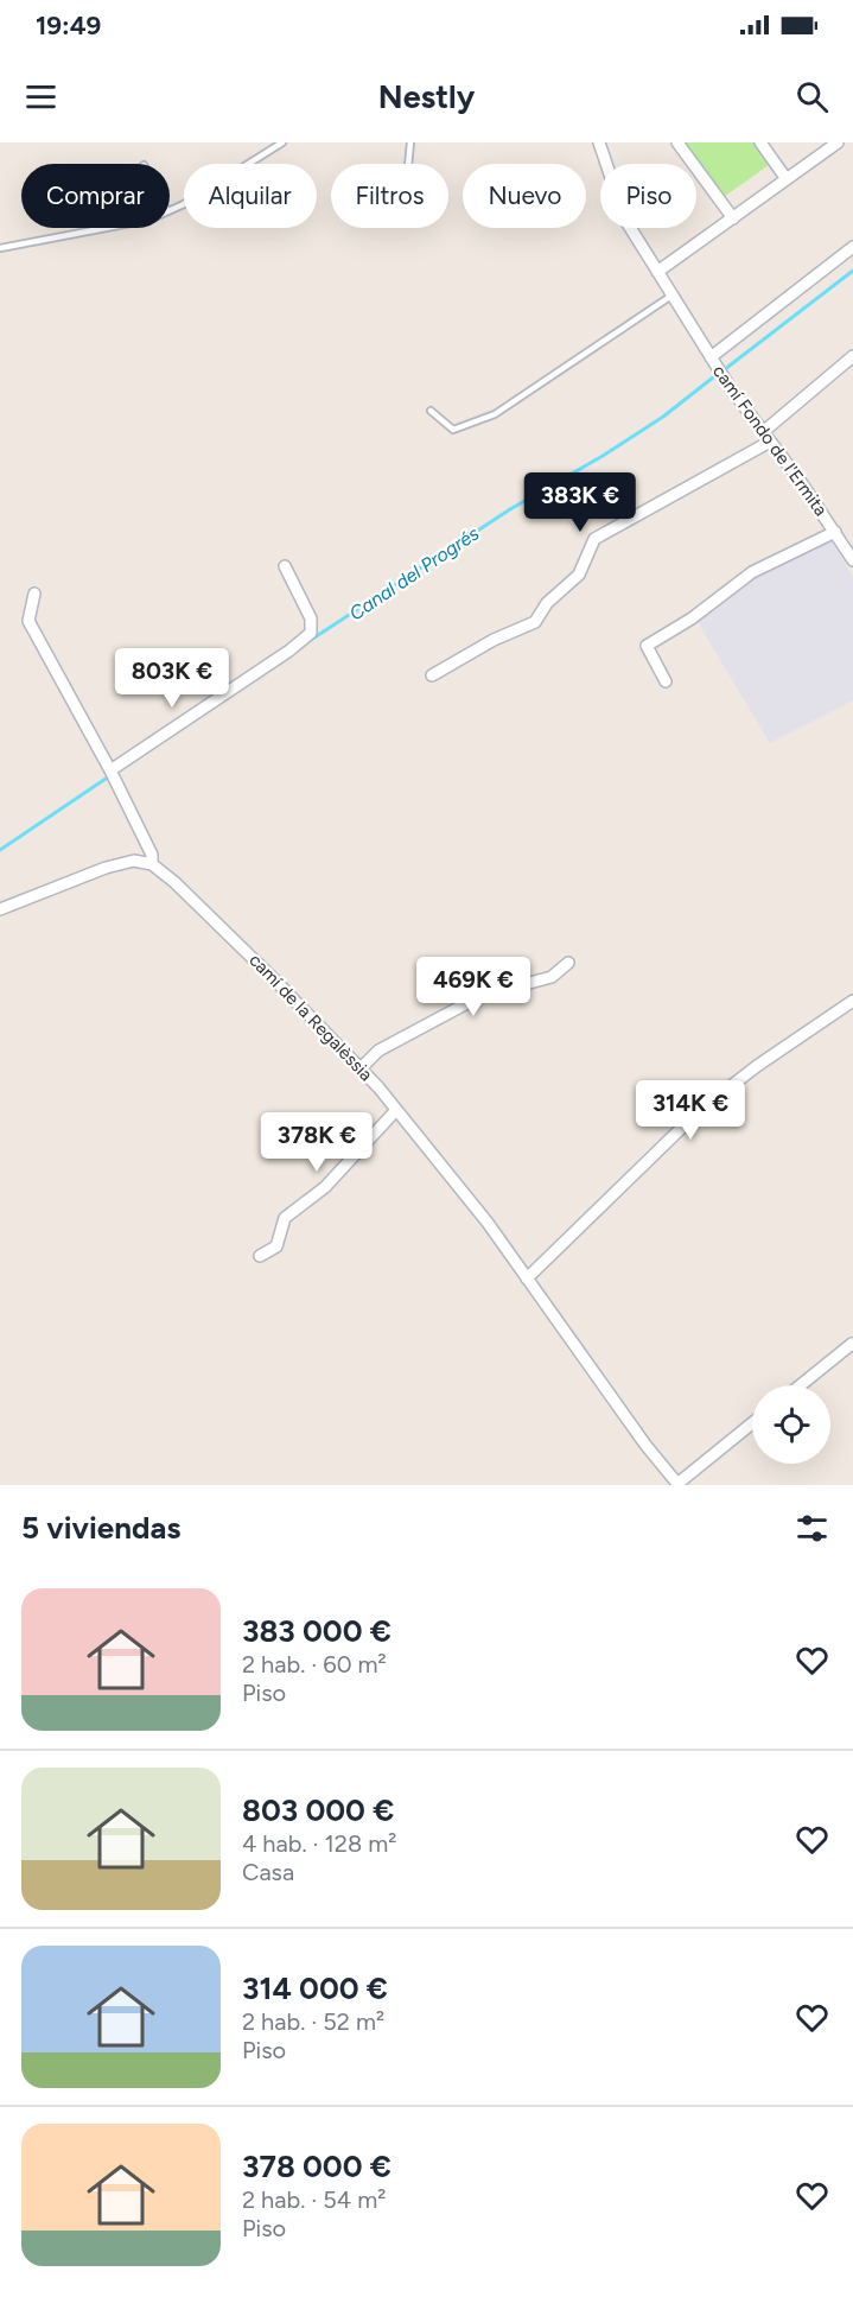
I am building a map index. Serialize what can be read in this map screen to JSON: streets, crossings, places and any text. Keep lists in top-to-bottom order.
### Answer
{
  "streets": {
    "street": ["camí Fondo de l'Ermita", "camí de la Regalèssia"]
  },
  "water": ["Canal del Progrés"],
  "page": {
    "status": "19:49",
    "header": "Nestly",
    "chip": [
      "Comprar",
      "Alquilar",
      "Filtros",
      "Nuevo",
      "Piso"
    ],
    "price": [
      "383K €",
      "803K €",
      "469K €",
      "314K €",
      "378K €"
    ],
    "heading": "5 viviendas",
    "list": [
      {
        "name": "383 000 €",
        "note": "2 hab. · 60 m² · Piso"
      },
      {
        "name": "803 000 €",
        "note": "4 hab. · 128 m² · Casa"
      },
      {
        "name": "314 000 €",
        "note": "2 hab. · 52 m² · Piso"
      },
      {
        "name": "378 000 €",
        "note": "2 hab. · 54 m² · Piso"
      }
    ]
  }
}
